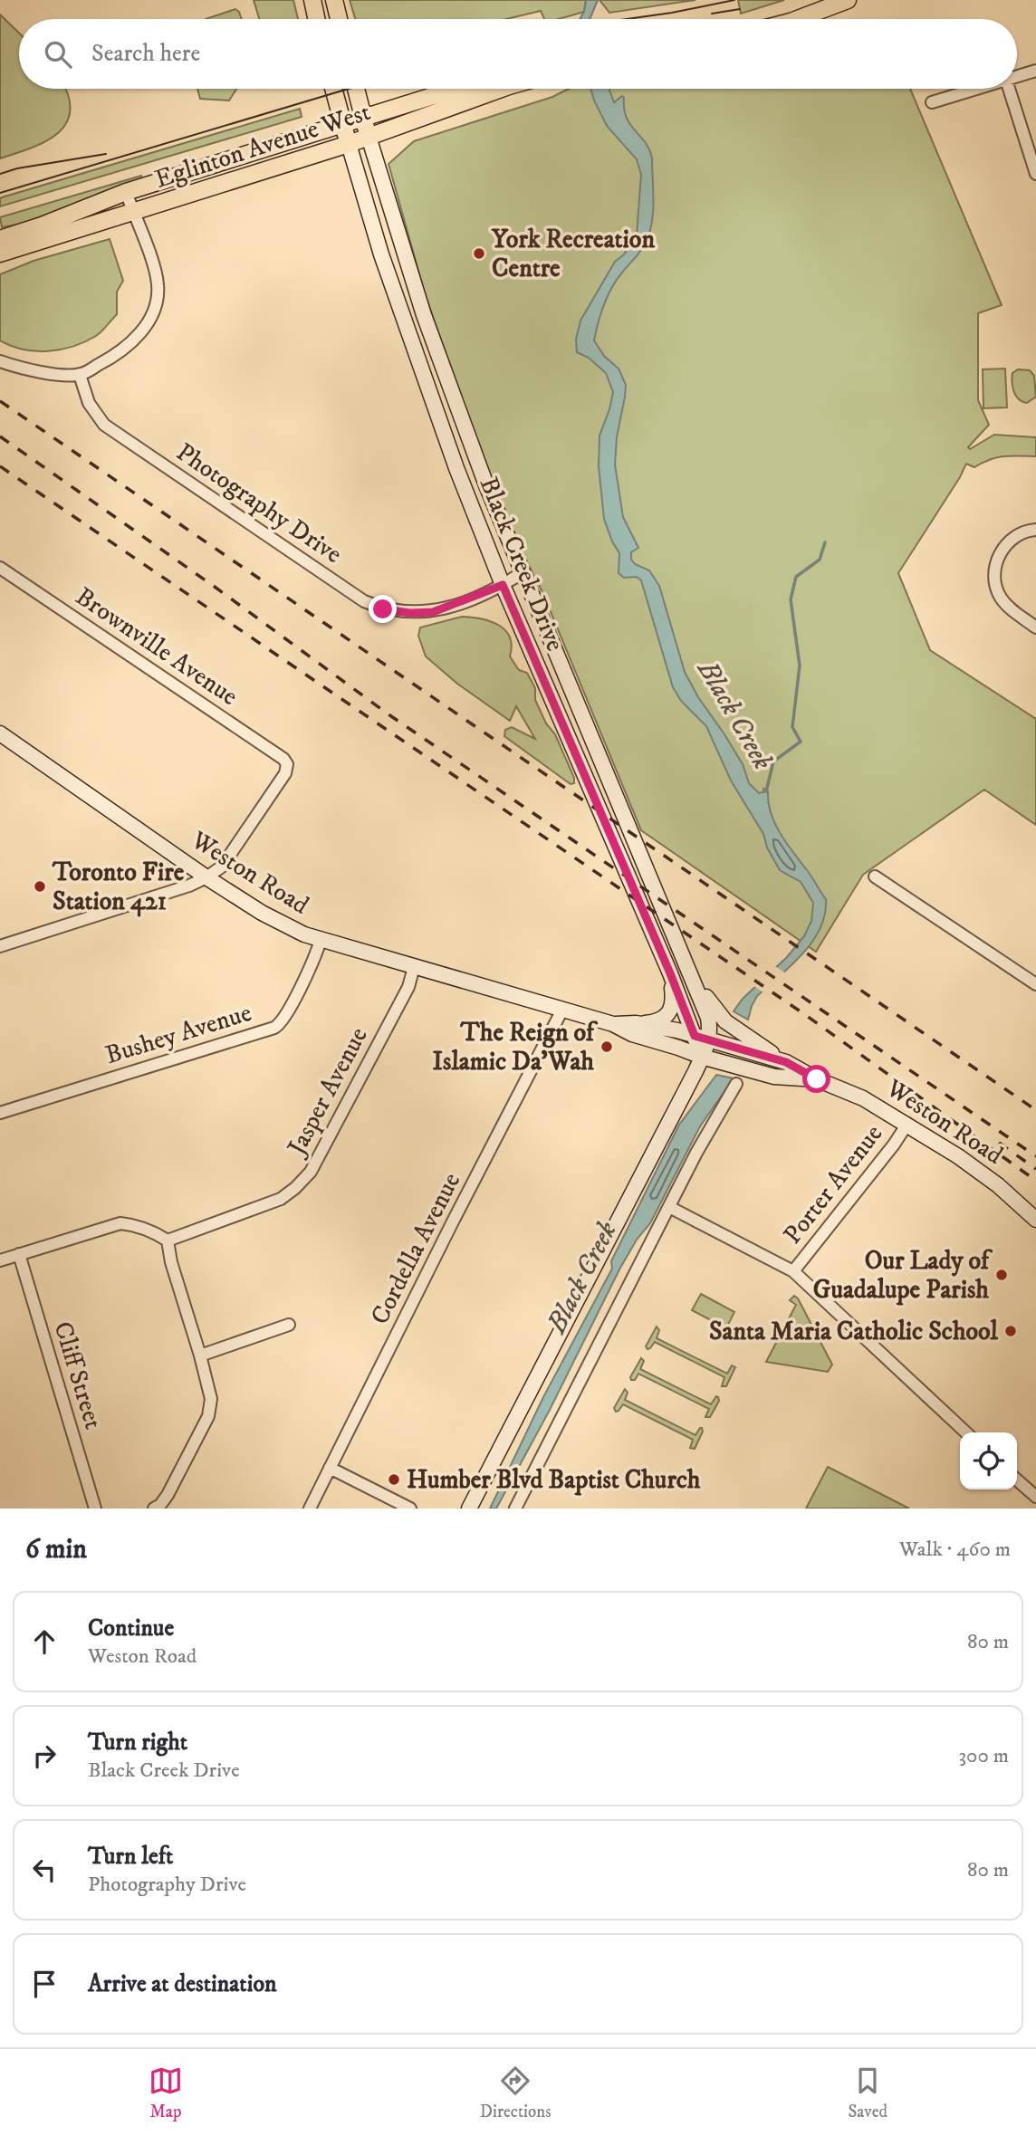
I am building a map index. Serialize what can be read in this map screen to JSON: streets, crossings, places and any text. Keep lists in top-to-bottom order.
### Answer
{
  "streets": {
    "main road": ["Eglinton Avenue West", "Black Creek Drive", "Weston Road"],
    "street": [
      "Photography Drive",
      "Brownville Avenue",
      "Bushey Avenue",
      "Jasper Avenue",
      "Porter Avenue",
      "Cordella Avenue",
      "Cliff Street"
    ]
  },
  "crossings": [
    ["Eglinton Avenue West", "Black Creek Drive"],
    ["Photography Drive", "Black Creek Drive"],
    ["Black Creek Drive", "Weston Road"],
    ["Brownville Avenue", "Weston Road"],
    ["Weston Road", "Bushey Avenue"],
    ["Weston Road", "Jasper Avenue"],
    ["Weston Road", "Porter Avenue"],
    ["Weston Road", "Cordella Avenue"]
  ],
  "water": ["Black Creek"],
  "places": [
    "York Recreation Centre",
    "Toronto Fire Station 421",
    "The Reign of Islamic Da'Wah",
    "Our Lady of Guadalupe Parish",
    "Santa Maria Catholic School",
    "Humber Blvd Baptist Church"
  ],
  "page": {
    "search": "Search here",
    "heading": ["6 min", "Walk · 460 m"],
    "list": [
      ["Continue", "Weston Road", "80 m"],
      ["Turn right", "Black Creek Drive", "300 m"],
      ["Turn left", "Photography Drive", "80 m"],
      "Arrive at destination"
    ],
    "nav": ["Map", "Directions", "Saved"]
  }
}
